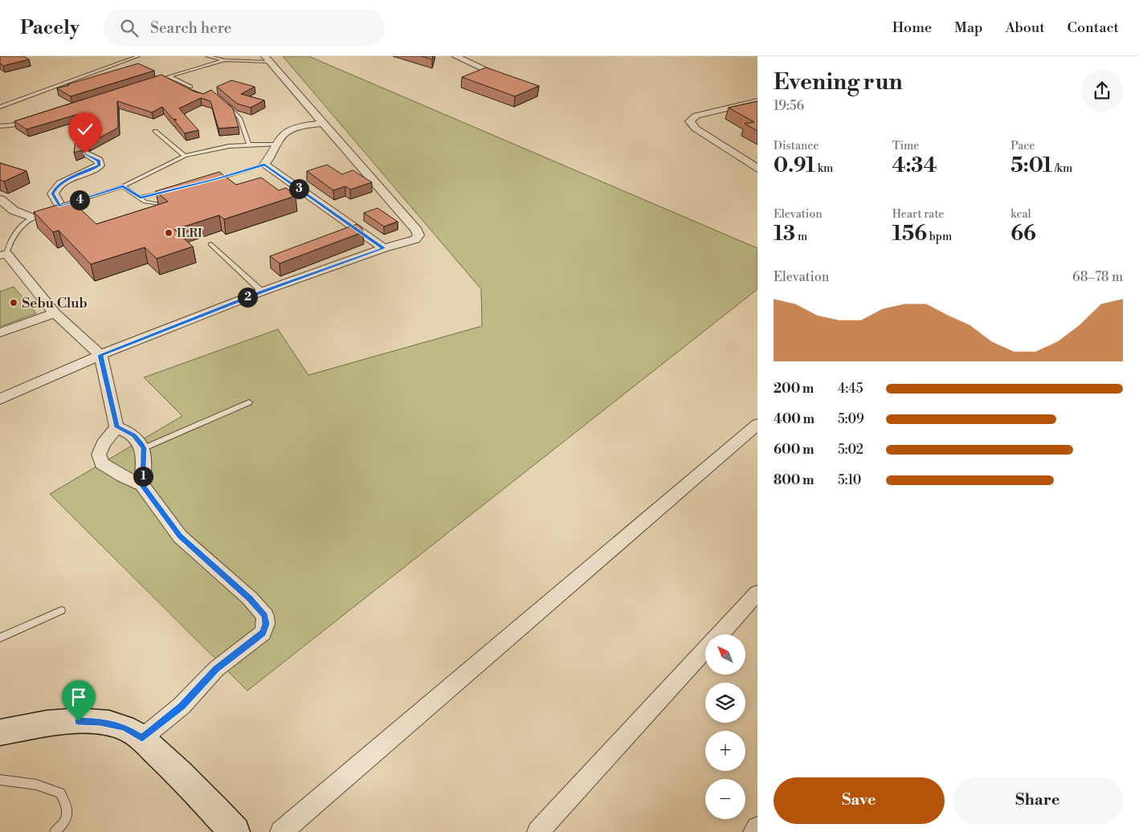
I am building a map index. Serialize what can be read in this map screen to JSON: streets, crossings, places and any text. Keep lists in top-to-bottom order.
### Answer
{
  "places": ["ILRI", "Sebu Club"],
  "north": "top left",
  "page": {
    "header": "Pacely",
    "search": "Search here",
    "nav": [
      "Home",
      "Map",
      "About",
      "Contact"
    ],
    "heading": ["Evening run", "19:56"],
    "stats": [
      ["Distance", "0.91 km"],
      ["Time", "4:34"],
      ["Pace", "5:01 /km"],
      ["Elevation", "13 m"],
      ["Heart rate", "156 bpm"],
      ["kcal", "66"]
    ],
    "pins": [
      "3",
      "4",
      "2",
      "1"
    ],
    "chart": ["Elevation", "68–78 m"],
    "list": [
      {
        "name": "200 m",
        "note": "4:45"
      },
      {
        "name": "400 m",
        "note": "5:09"
      },
      {
        "name": "600 m",
        "note": "5:02"
      },
      {
        "name": "800 m",
        "note": "5:10"
      }
    ],
    "map_buttons": ["+", "−"],
    "buttons": ["Save", "Share"]
  }
}
